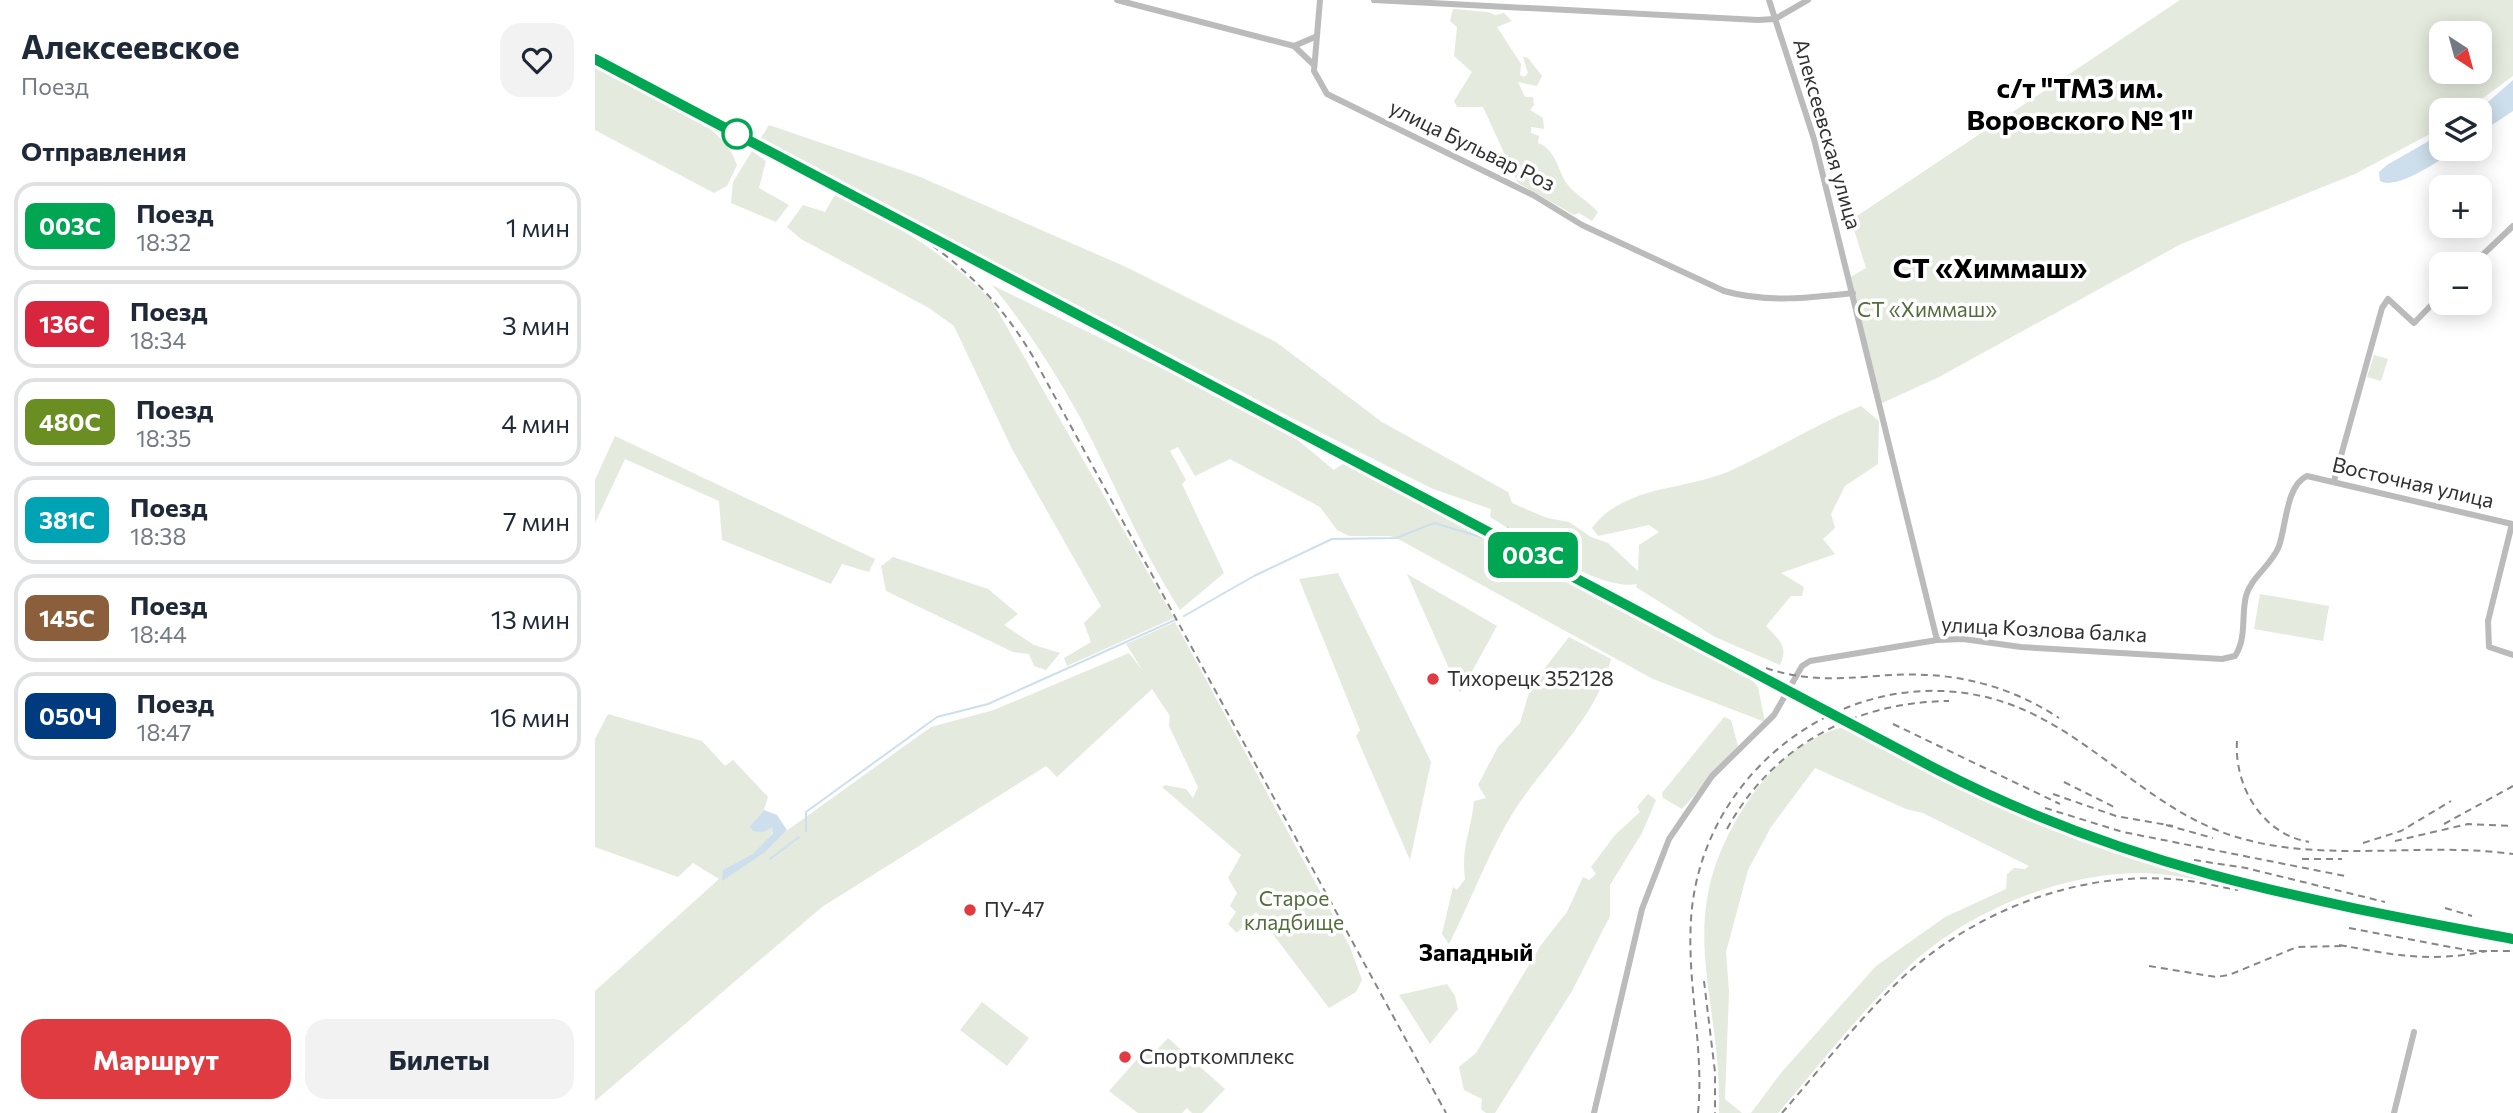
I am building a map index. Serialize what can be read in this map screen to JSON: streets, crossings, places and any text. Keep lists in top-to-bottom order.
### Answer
{
  "streets": {
    "street": [
      "Алексеевская улица",
      "улица Бульвар Роз",
      "Восточная улица",
      "улица Козлова балка"
    ]
  },
  "crossings": [
    ["Алексеевская улица", "улица Бульвар Роз"],
    ["Алексеевская улица", "улица Козлова балка"],
    ["Восточная улица", "улица Козлова балка"]
  ],
  "districts": ["с/т \"ТМЗ им. Воровского № 1\"", "СТ «Химмаш»", "Западный"],
  "parks": ["СТ «Химмаш»", "Старое кладбище"],
  "places": ["Тихорецк 352128", "ПУ-47", "Спорткомплекс"],
  "north": "bottom right",
  "page": {
    "heading": [
      ["Алексеевское", "Поезд"],
      "Отправления"
    ],
    "on_map": "003С",
    "map_buttons": ["+", "−"],
    "list": [
      {
        "mark": "003С",
        "name": "Поезд",
        "note": "18:32",
        "value": "1 мин"
      },
      {
        "mark": "136С",
        "name": "Поезд",
        "note": "18:34",
        "value": "3 мин"
      },
      {
        "mark": "480С",
        "name": "Поезд",
        "note": "18:35",
        "value": "4 мин"
      },
      {
        "mark": "381С",
        "name": "Поезд",
        "note": "18:38",
        "value": "7 мин"
      },
      {
        "mark": "145С",
        "name": "Поезд",
        "note": "18:44",
        "value": "13 мин"
      },
      {
        "mark": "050Ч",
        "name": "Поезд",
        "note": "18:47",
        "value": "16 мин"
      }
    ],
    "buttons": ["Маршрут", "Билеты"]
  }
}
